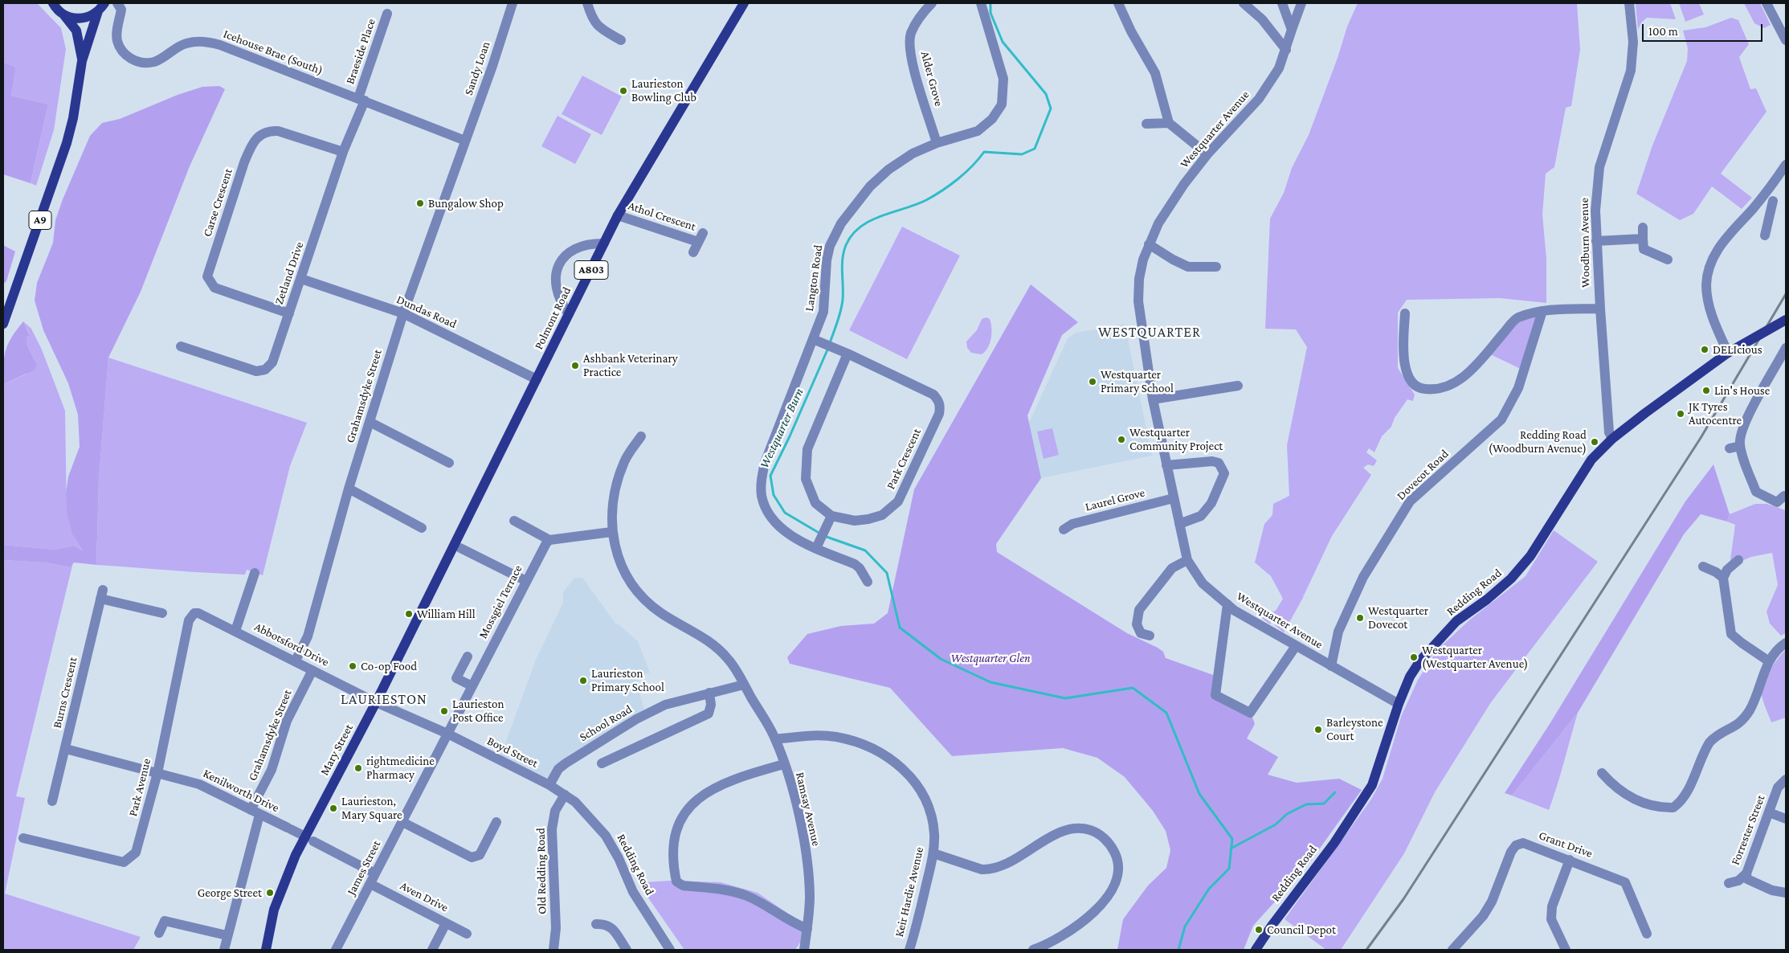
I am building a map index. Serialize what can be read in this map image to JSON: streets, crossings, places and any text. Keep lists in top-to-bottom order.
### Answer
{
  "streets": {
    "main road": [
      "A9",
      "A803",
      "Polmont Road",
      "Redding Road",
      "Mary Street"
    ],
    "street": [
      "Braeside Place",
      "Icehouse Brae (South)",
      "Sandy Loan",
      "Alder Grove",
      "Westquarter Avenue",
      "Carse Crescent",
      "Athol Crescent",
      "Woodburn Avenue",
      "Zetland Drive",
      "Langton Road",
      "Dundas Road",
      "Grahamsdyke Street",
      "Park Crescent",
      "Dovecot Road",
      "Laurel Grove",
      "Mossgiel Terrace",
      "Abbotsford Drive",
      "Burns Crescent",
      "School Road",
      "Boyd Street",
      "Park Avenue",
      "Kenilworth Drive",
      "Ramsay Avenue",
      "Forrester Street",
      "Grant Drive",
      "James Street",
      "Old Redding Road",
      "Keir Hardie Avenue",
      "Aven Drive"
    ]
  },
  "crossings": [
    ["Braeside Place", "Icehouse Brae (South)"],
    ["Braeside Place", "Zetland Drive"],
    ["Icehouse Brae (South)", "Sandy Loan"],
    ["Icehouse Brae (South)", "Zetland Drive"],
    ["Icehouse Brae (South)", "Grahamsdyke Street"],
    ["Sandy Loan", "Grahamsdyke Street"],
    ["Alder Grove", "Langton Road"],
    ["Westquarter Avenue", "Dovecot Road"],
    ["Westquarter Avenue", "Laurel Grove"],
    ["Westquarter Avenue", "Redding Road"],
    ["Carse Crescent", "Zetland Drive"],
    ["Athol Crescent", "Polmont Road"],
    ["Woodburn Avenue", "Redding Road"],
    ["Zetland Drive", "Dundas Road"],
    ["Langton Road", "Park Crescent"],
    ["Dundas Road", "Polmont Road"],
    ["Dundas Road", "Grahamsdyke Street"],
    ["Polmont Road", "Mary Street"],
    ["Grahamsdyke Street", "Abbotsford Drive"],
    ["Grahamsdyke Street", "Kenilworth Drive"],
    ["Redding Road", "School Road"],
    ["Redding Road", "Boyd Street"],
    ["Redding Road", "Old Redding Road"],
    ["Mossgiel Terrace", "Boyd Street"],
    ["Mossgiel Terrace", "James Street"],
    ["Abbotsford Drive", "Mary Street"],
    ["Abbotsford Drive", "Boyd Street"],
    ["Abbotsford Drive", "Park Avenue"],
    ["Burns Crescent", "Kenilworth Drive"],
    ["School Road", "Boyd Street"],
    ["School Road", "Ramsay Avenue"],
    ["Mary Street", "Boyd Street"],
    ["Mary Street", "Kenilworth Drive"],
    ["Boyd Street", "James Street"],
    ["Park Avenue", "Kenilworth Drive"],
    ["Ramsay Avenue", "Keir Hardie Avenue"],
    ["James Street", "Aven Drive"]
  ],
  "districts": ["WESTQUARTER", "LAURIESTON"],
  "water": ["Westquarter Burn"],
  "parks": ["Westquarter Glen"],
  "places": [
    "Laurieston Bowling Club",
    "Bungalow Shop",
    "DELIcious",
    "Ashbank Veterinary Practice",
    "Westquarter Primary School",
    "Lin's House",
    "JK Tyres Autocentre",
    "Westquarter Community Project",
    "Redding Road (Woodburn Avenue)",
    "William Hill",
    "Westquarter Dovecot",
    "Westquarter (Westquarter Avenue)",
    "Co-op Food",
    "Laurieston Primary School",
    "Laurieston Post Office",
    "Barleystone Court",
    "rightmedicine Pharmacy",
    "Laurieston, Mary Square",
    "George Street",
    "Council Depot"
  ],
  "scale_bar": "100 m"
}
